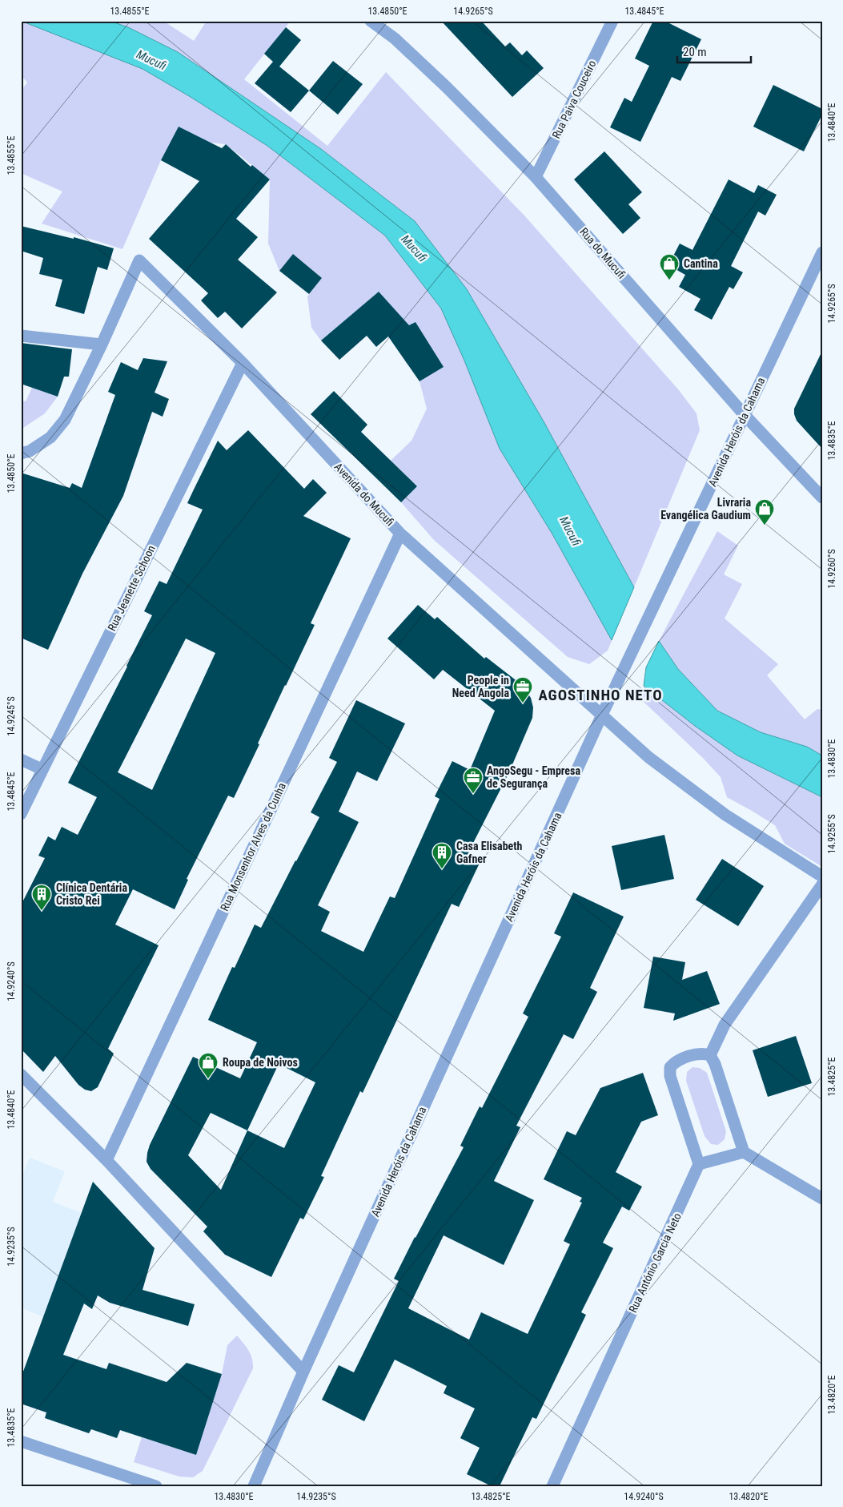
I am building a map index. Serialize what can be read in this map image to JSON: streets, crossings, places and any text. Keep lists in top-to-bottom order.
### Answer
{
  "streets": {
    "street": [
      "Rua Paiva Couceiro",
      "Rua do Mucufi",
      "Avenida Heróis da Cahama",
      "Avenida do Mucufi",
      "Rua Jeanette Schoon",
      "Rua Monsenhor Alves da Cunha",
      "Rua António Garcia Neto"
    ]
  },
  "crossings": [
    ["Rua Paiva Couceiro", "Rua do Mucufi"],
    ["Rua do Mucufi", "Avenida Heróis da Cahama"],
    ["Avenida Heróis da Cahama", "Avenida do Mucufi"],
    ["Avenida do Mucufi", "Rua Jeanette Schoon"],
    ["Avenida do Mucufi", "Rua Monsenhor Alves da Cunha"]
  ],
  "districts": ["AGOSTINHO NETO"],
  "water": ["Mucufi"],
  "places": {
    "shop": ["Cantina", "Livraria Evangélica Gaudium", "Roupa de Noivos"],
    "office": ["People in Need Angola", "AngoSegu - Empresa de Segurança"],
    "building": ["Casa Elisabeth Gafner", "Clínica Dentária Cristo Rei"]
  },
  "scale_bar": "20 m",
  "coordinates": [
    "13.4855°E",
    "13.4850°E",
    "14.9265°S",
    "13.4845°E",
    "13.4840°E",
    "13.4835°E",
    "14.9260°S",
    "14.9245°S",
    "13.4830°E",
    "14.9255°S",
    "14.9240°S",
    "13.4825°E",
    "14.9235°S",
    "13.4820°E"
  ]
}
